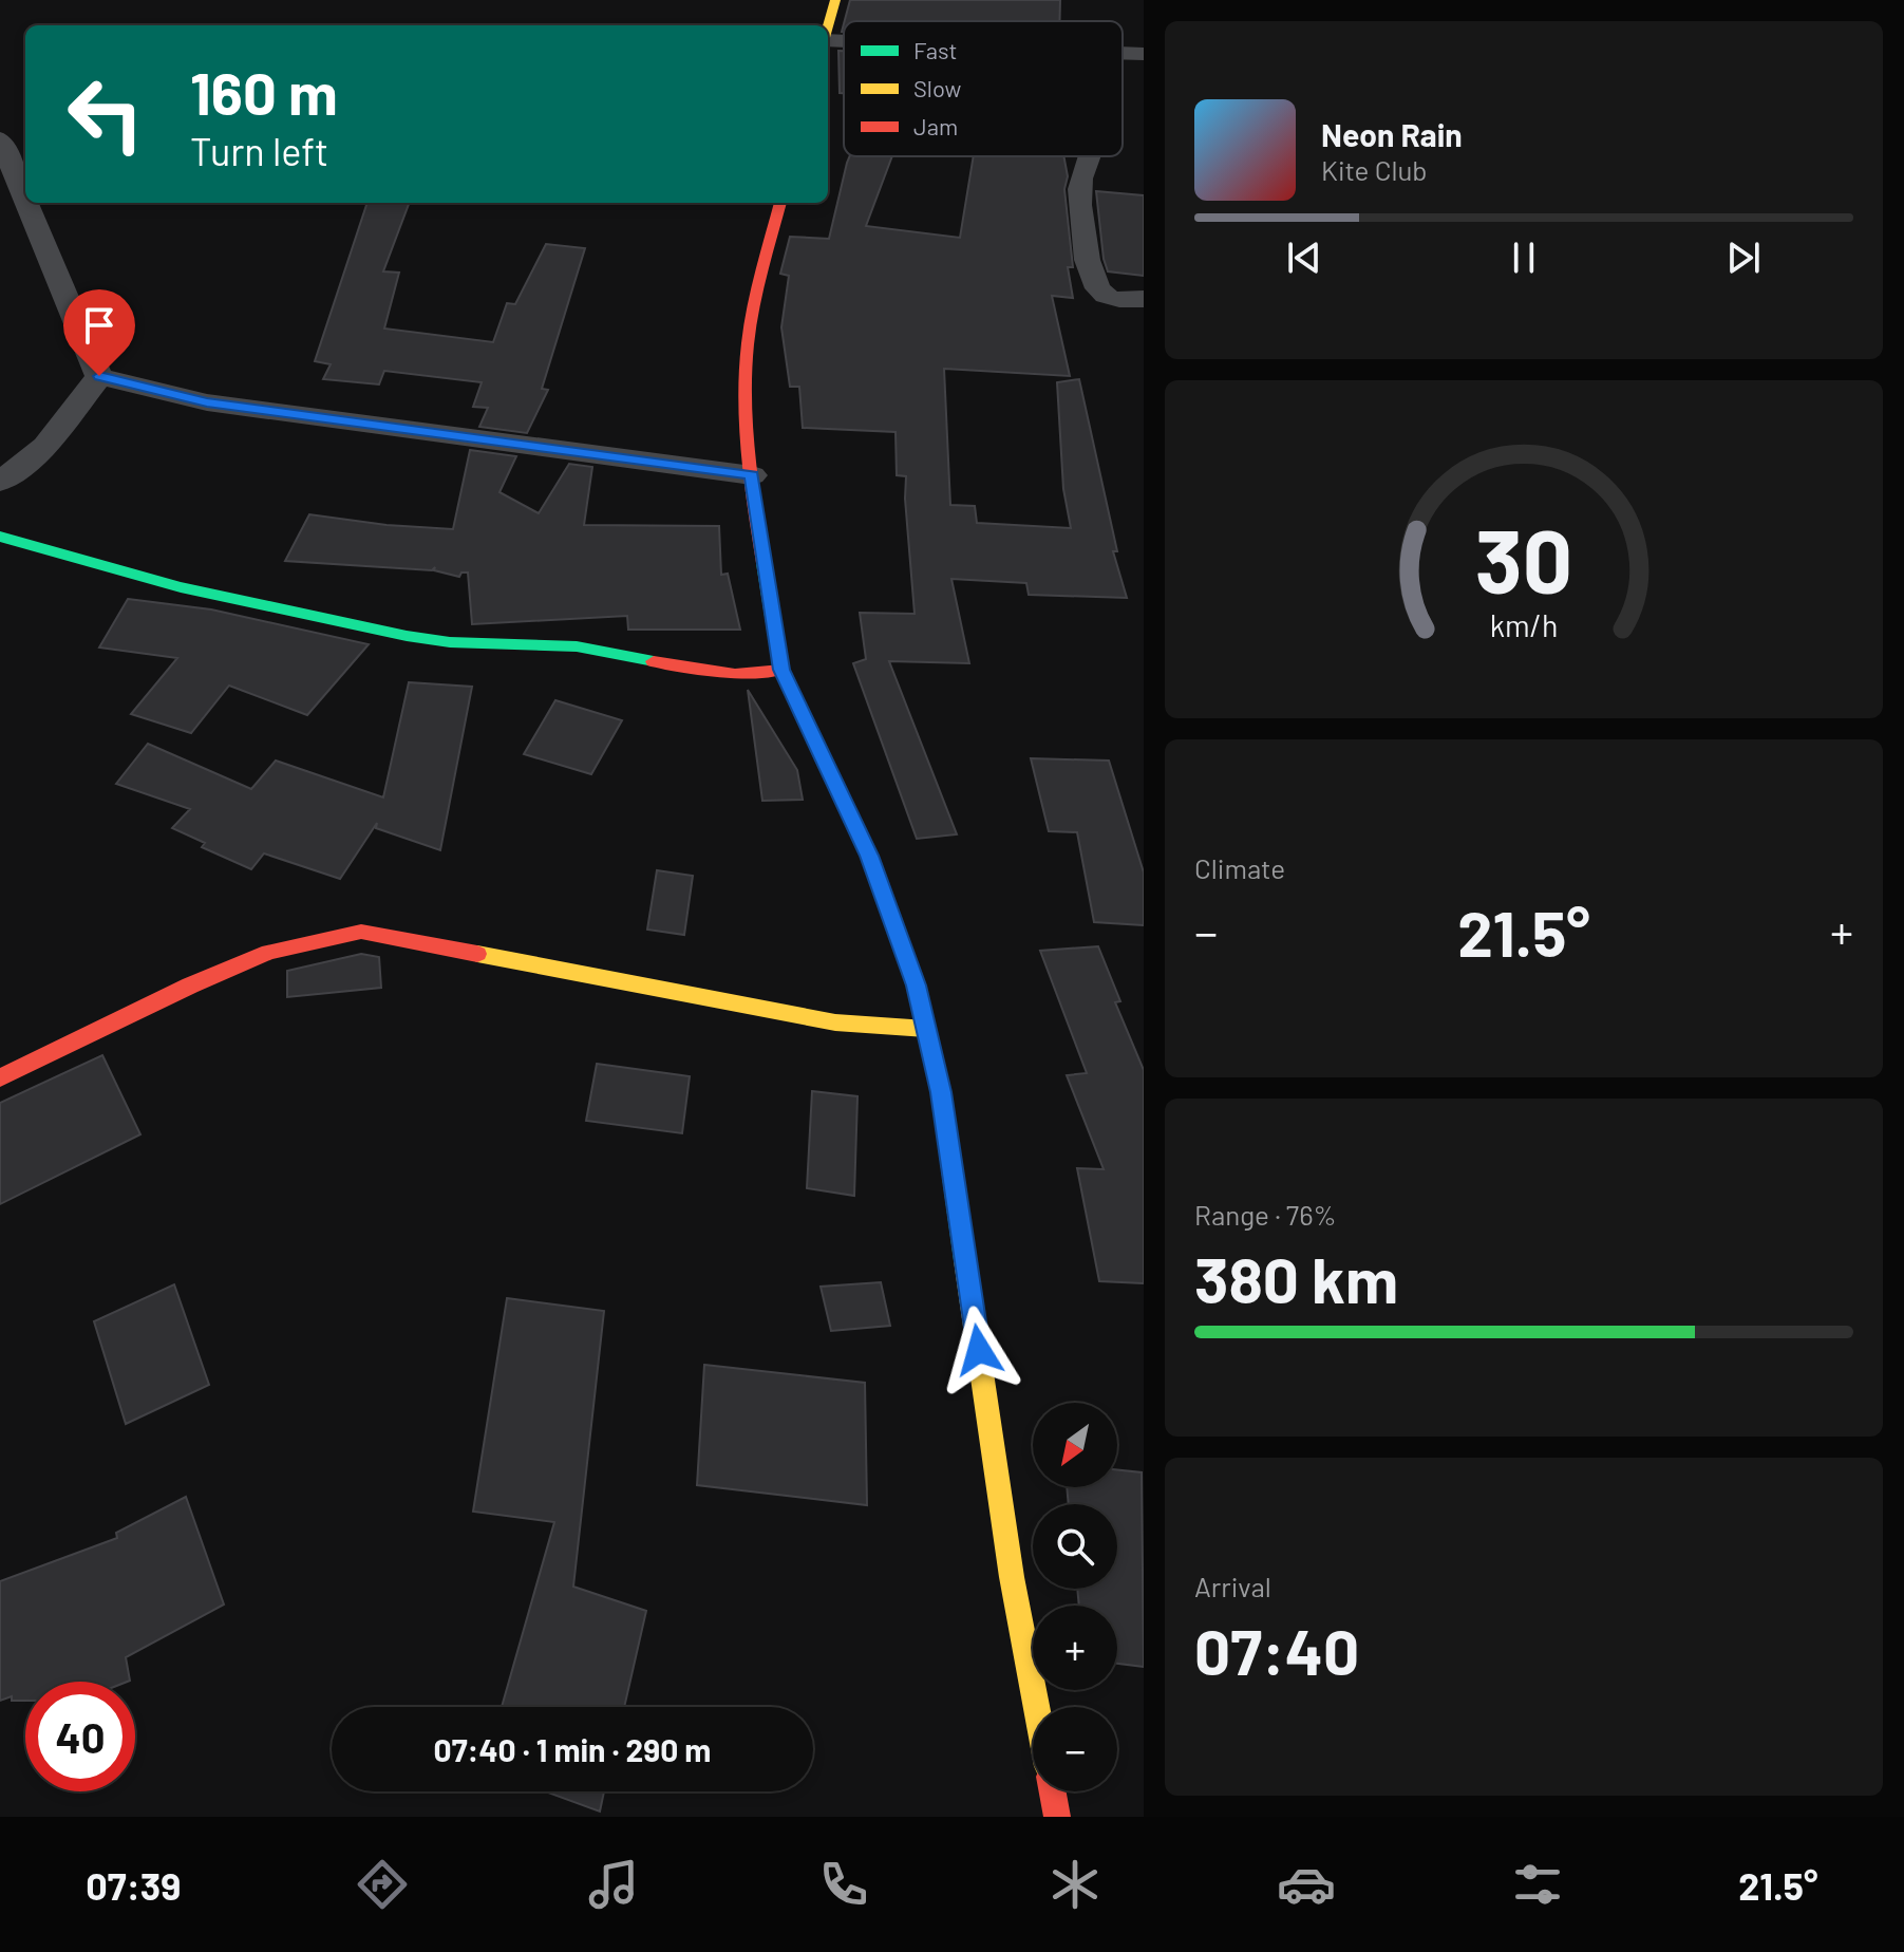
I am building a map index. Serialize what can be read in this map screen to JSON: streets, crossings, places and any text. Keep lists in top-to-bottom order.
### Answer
{
  "legend": ["Fast", "Slow", "Jam"],
  "north": "bottom left",
  "page": {
    "turn": ["160 m", "Turn left"],
    "song": ["Neon Rain", "Kite Club"],
    "tile": [
      "Climate",
      ["Range · 76%", "380 km"],
      ["Arrival", "07:40"]
    ],
    "heat": ["−", "21.5°", "+"],
    "map_buttons": ["+", "−"],
    "limit": "40",
    "trip": "07:40 · 1 min · 290 m",
    "tabs": ["07:39", "21.5°"],
    "gauge": ["30", "km/h"]
  }
}
